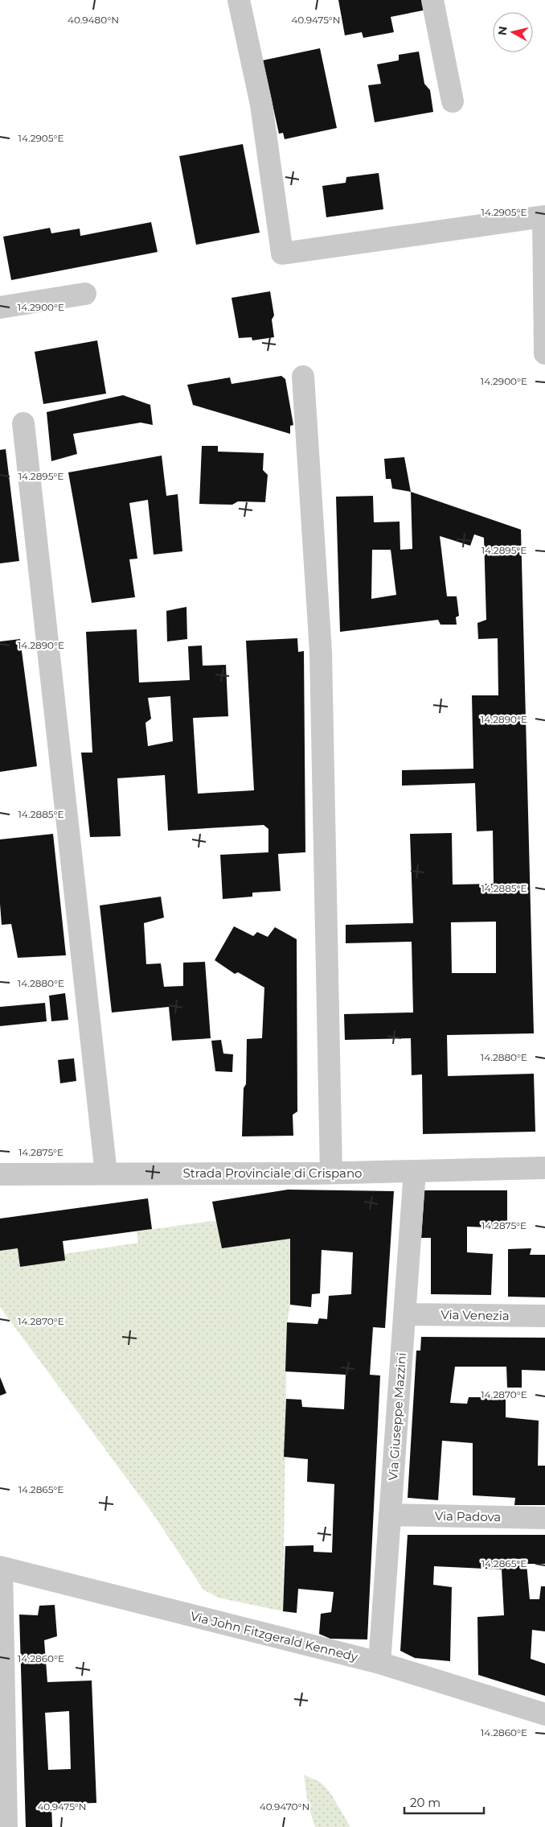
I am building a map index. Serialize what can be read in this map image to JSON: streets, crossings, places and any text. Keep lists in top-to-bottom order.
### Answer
{
  "streets": {
    "street": [
      "Strada Provinciale di Crispano",
      "Via Venezia",
      "Via Giuseppe Mazzini",
      "Via Padova",
      "Via John Fitzgerald Kennedy"
    ]
  },
  "crossings": [
    ["Strada Provinciale di Crispano", "Via Giuseppe Mazzini"],
    ["Via Venezia", "Via Giuseppe Mazzini"],
    ["Via Giuseppe Mazzini", "Via Padova"],
    ["Via Giuseppe Mazzini", "Via John Fitzgerald Kennedy"]
  ],
  "scale_bar": "20 m",
  "north": "left",
  "coordinates": [
    "40.9480°N",
    "40.9475°N",
    "14.2905°E",
    "14.2900°E",
    "14.2895°E",
    "14.2890°E",
    "14.2885°E",
    "14.2880°E",
    "14.2875°E",
    "14.2870°E",
    "14.2865°E",
    "14.2860°E",
    "40.9470°N"
  ]
}
